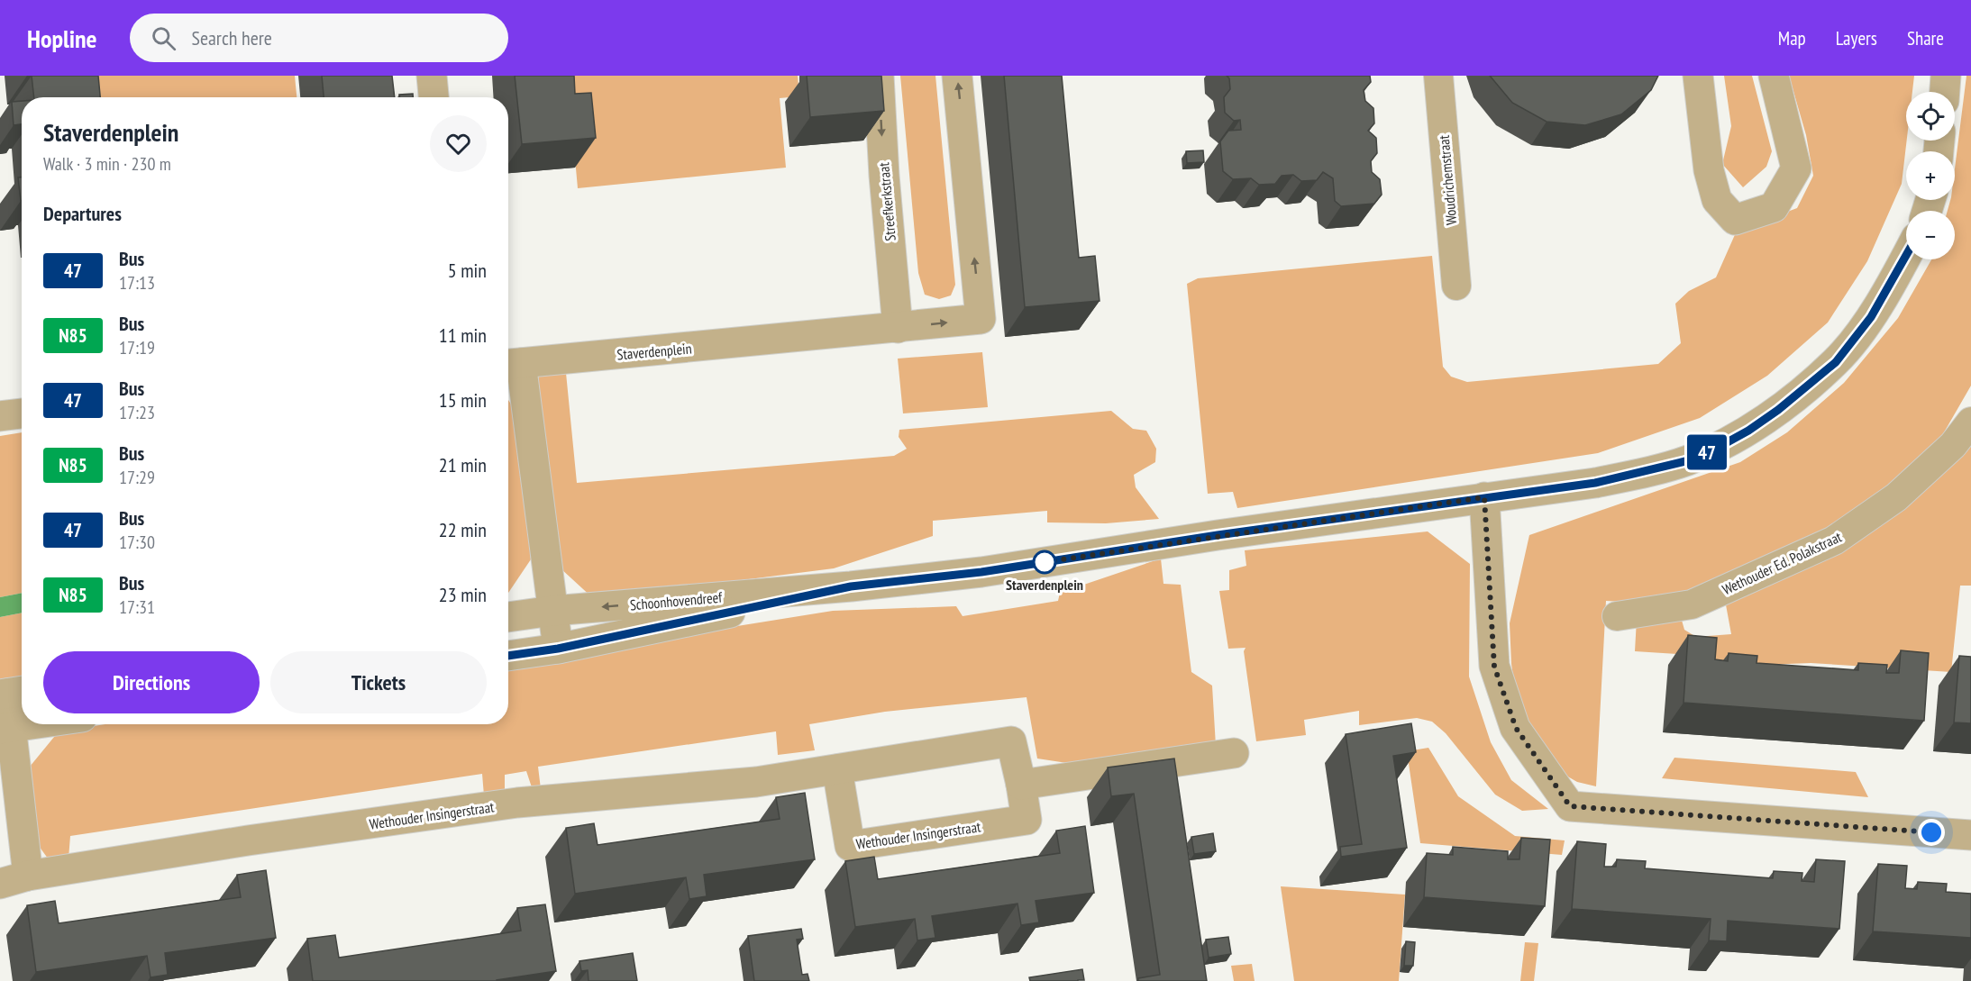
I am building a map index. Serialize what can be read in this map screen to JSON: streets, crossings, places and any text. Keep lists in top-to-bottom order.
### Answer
{
  "streets": {
    "street": [
      "Woudrichemstraat",
      "Streefkerkstraat",
      "Staverdenplein",
      "Wethouder Ed. Polakstraat",
      "Schoonhovendreef",
      "Wethouder Insingerstraat"
    ]
  },
  "crossings": [
    ["Streefkerkstraat", "Staverdenplein"],
    ["Staverdenplein", "Schoonhovendreef"]
  ],
  "one_way": ["Streefkerkstraat"],
  "places": ["Staverdenplein"],
  "lines": ["bus line 47"],
  "page": {
    "header": "Hopline",
    "search": "Search here",
    "nav": ["Map", "Layers", "Share"],
    "on_map": "47",
    "map_buttons": ["+", "−"],
    "heading": [
      ["Staverdenplein", "Walk · 3 min · 230 m"],
      "Departures"
    ],
    "list": [
      {
        "mark": "47",
        "name": "Bus",
        "note": "17:13",
        "value": "5 min"
      },
      {
        "mark": "N85",
        "name": "Bus",
        "note": "17:19",
        "value": "11 min"
      },
      {
        "mark": "47",
        "name": "Bus",
        "note": "17:23",
        "value": "15 min"
      },
      {
        "mark": "N85",
        "name": "Bus",
        "note": "17:29",
        "value": "21 min"
      },
      {
        "mark": "47",
        "name": "Bus",
        "note": "17:30",
        "value": "22 min"
      },
      {
        "mark": "N85",
        "name": "Bus",
        "note": "17:31",
        "value": "23 min"
      }
    ],
    "buttons": ["Directions", "Tickets"]
  }
}
